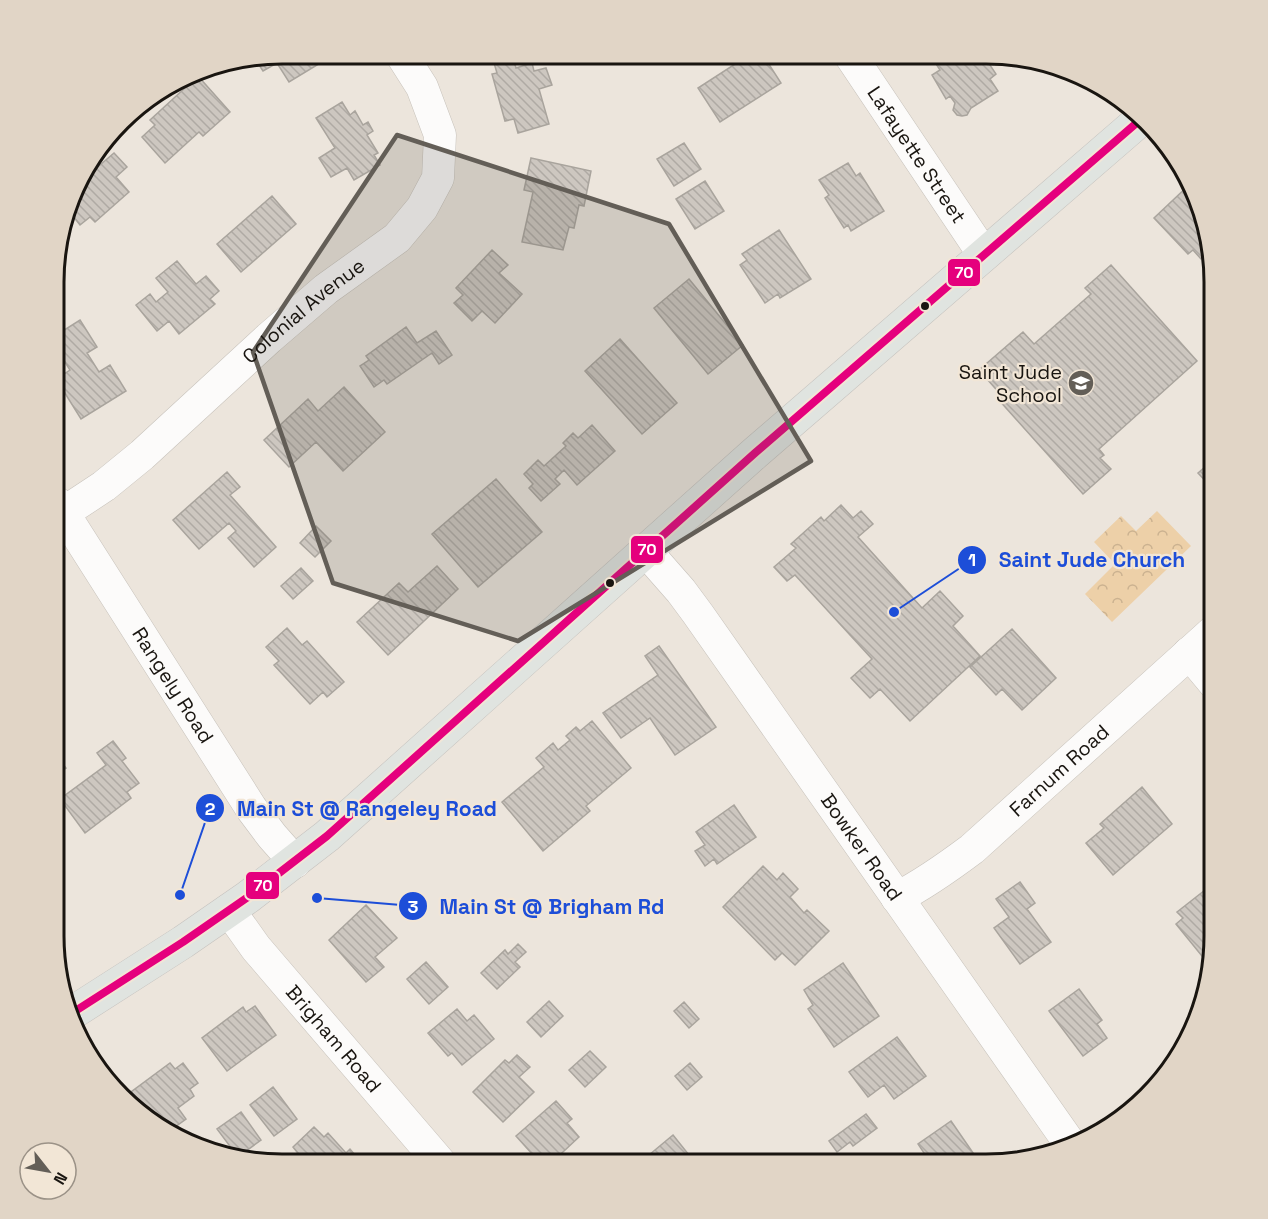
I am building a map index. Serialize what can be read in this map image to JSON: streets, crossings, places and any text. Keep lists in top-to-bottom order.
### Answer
{
  "streets": {
    "street": [
      "Lafayette Street",
      "Colonial Avenue",
      "Rangely Road",
      "Farnum Road",
      "Bowker Road",
      "Brigham Road"
    ]
  },
  "crossings": [
    ["Farnum Road", "Bowker Road"]
  ],
  "places": {
    "school or university": ["Saint Jude School"],
    "other": ["Saint Jude Church", "Main St @ Rangeley Road", "Main St @ Brigham Rd"]
  },
  "lines": ["transit line 70"],
  "north": "bottom right"
}
